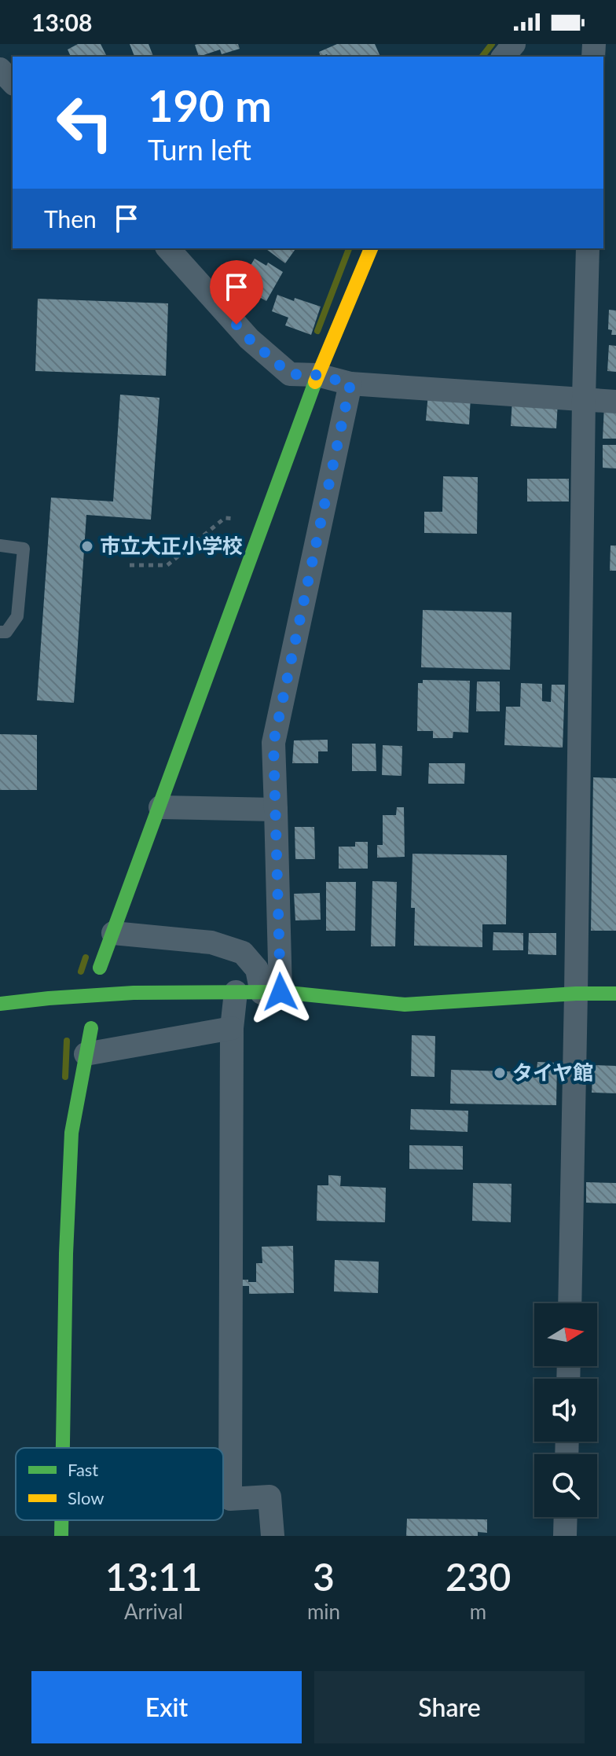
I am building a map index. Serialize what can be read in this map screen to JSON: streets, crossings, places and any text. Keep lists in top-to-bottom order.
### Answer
{
  "places": ["市立大正小学校", "タイヤ館"],
  "legend": ["Fast", "Slow"],
  "north": "right",
  "page": {
    "status": "13:08",
    "turn": ["190 m", "Turn left"],
    "then": "Then",
    "eta": [
      "13:11",
      "Arrival",
      "3",
      "min",
      "230",
      "m"
    ],
    "buttons": ["Exit", "Share"]
  }
}
